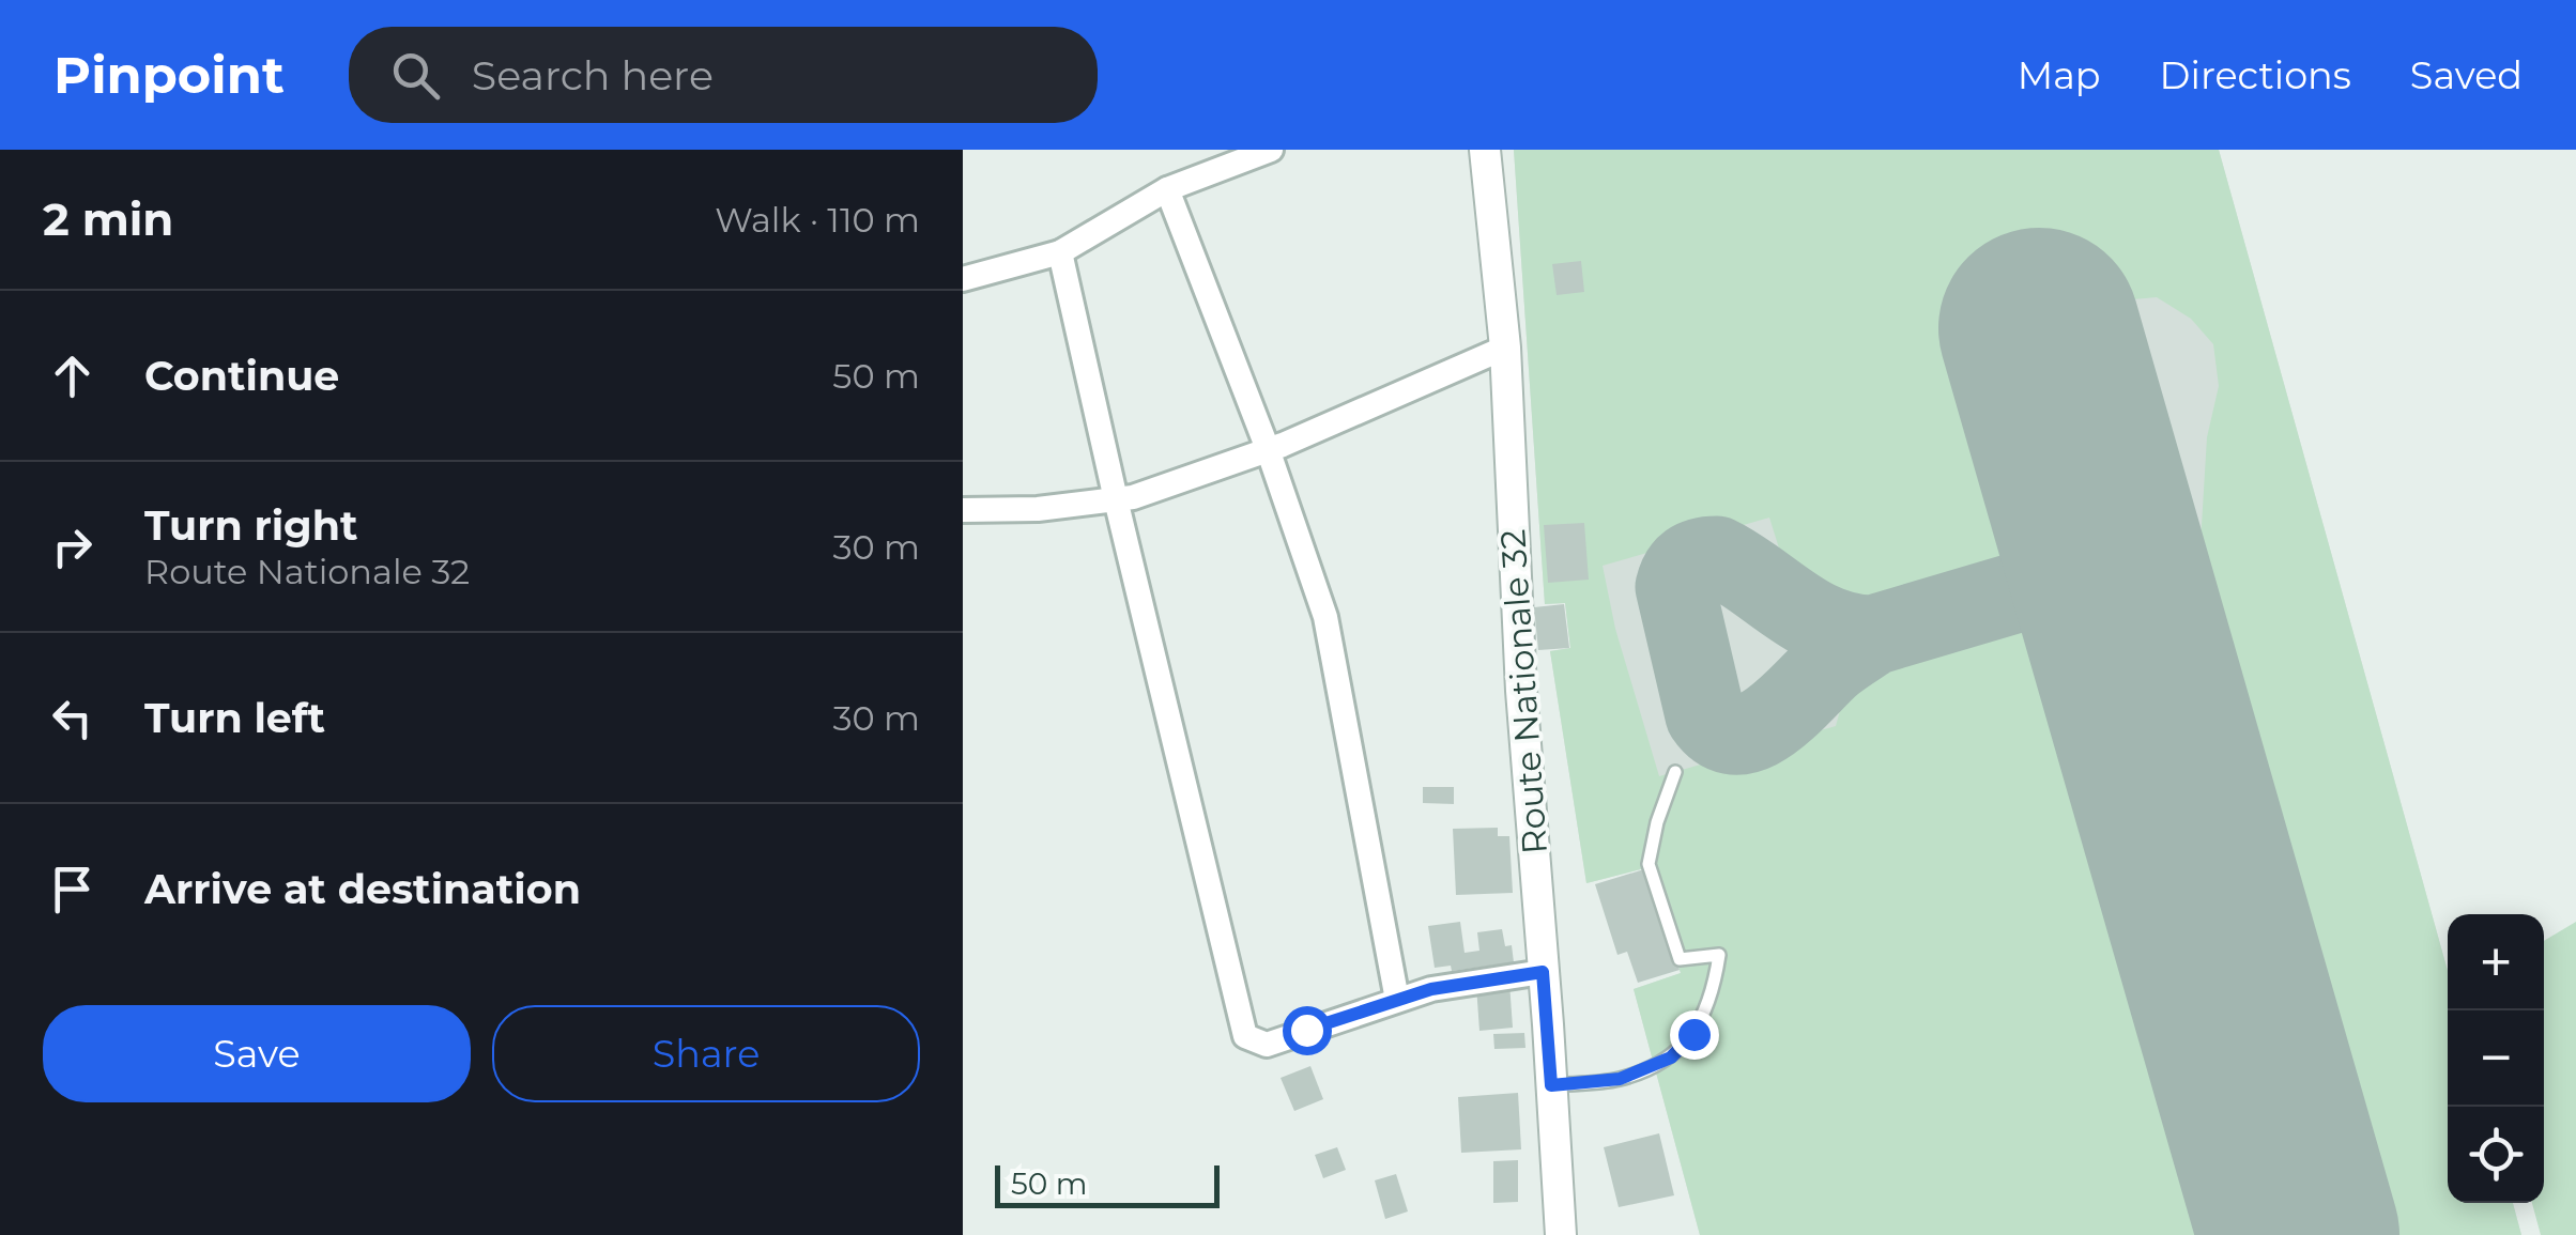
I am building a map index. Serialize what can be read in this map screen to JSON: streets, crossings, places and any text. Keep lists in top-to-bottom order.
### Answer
{
  "streets": {
    "street": ["Route Nationale 32"]
  },
  "scale_bar": "50 m",
  "page": {
    "header": "Pinpoint",
    "search": "Search here",
    "nav": ["Map", "Directions", "Saved"],
    "heading": ["2 min", "Walk · 110 m"],
    "list": [
      ["Continue", "50 m"],
      ["Turn right", "Route Nationale 32", "30 m"],
      ["Turn left", "30 m"],
      "Arrive at destination"
    ],
    "map_buttons": ["+", "−"],
    "buttons": ["Save", "Share"],
    "scale": "50 m"
  }
}
